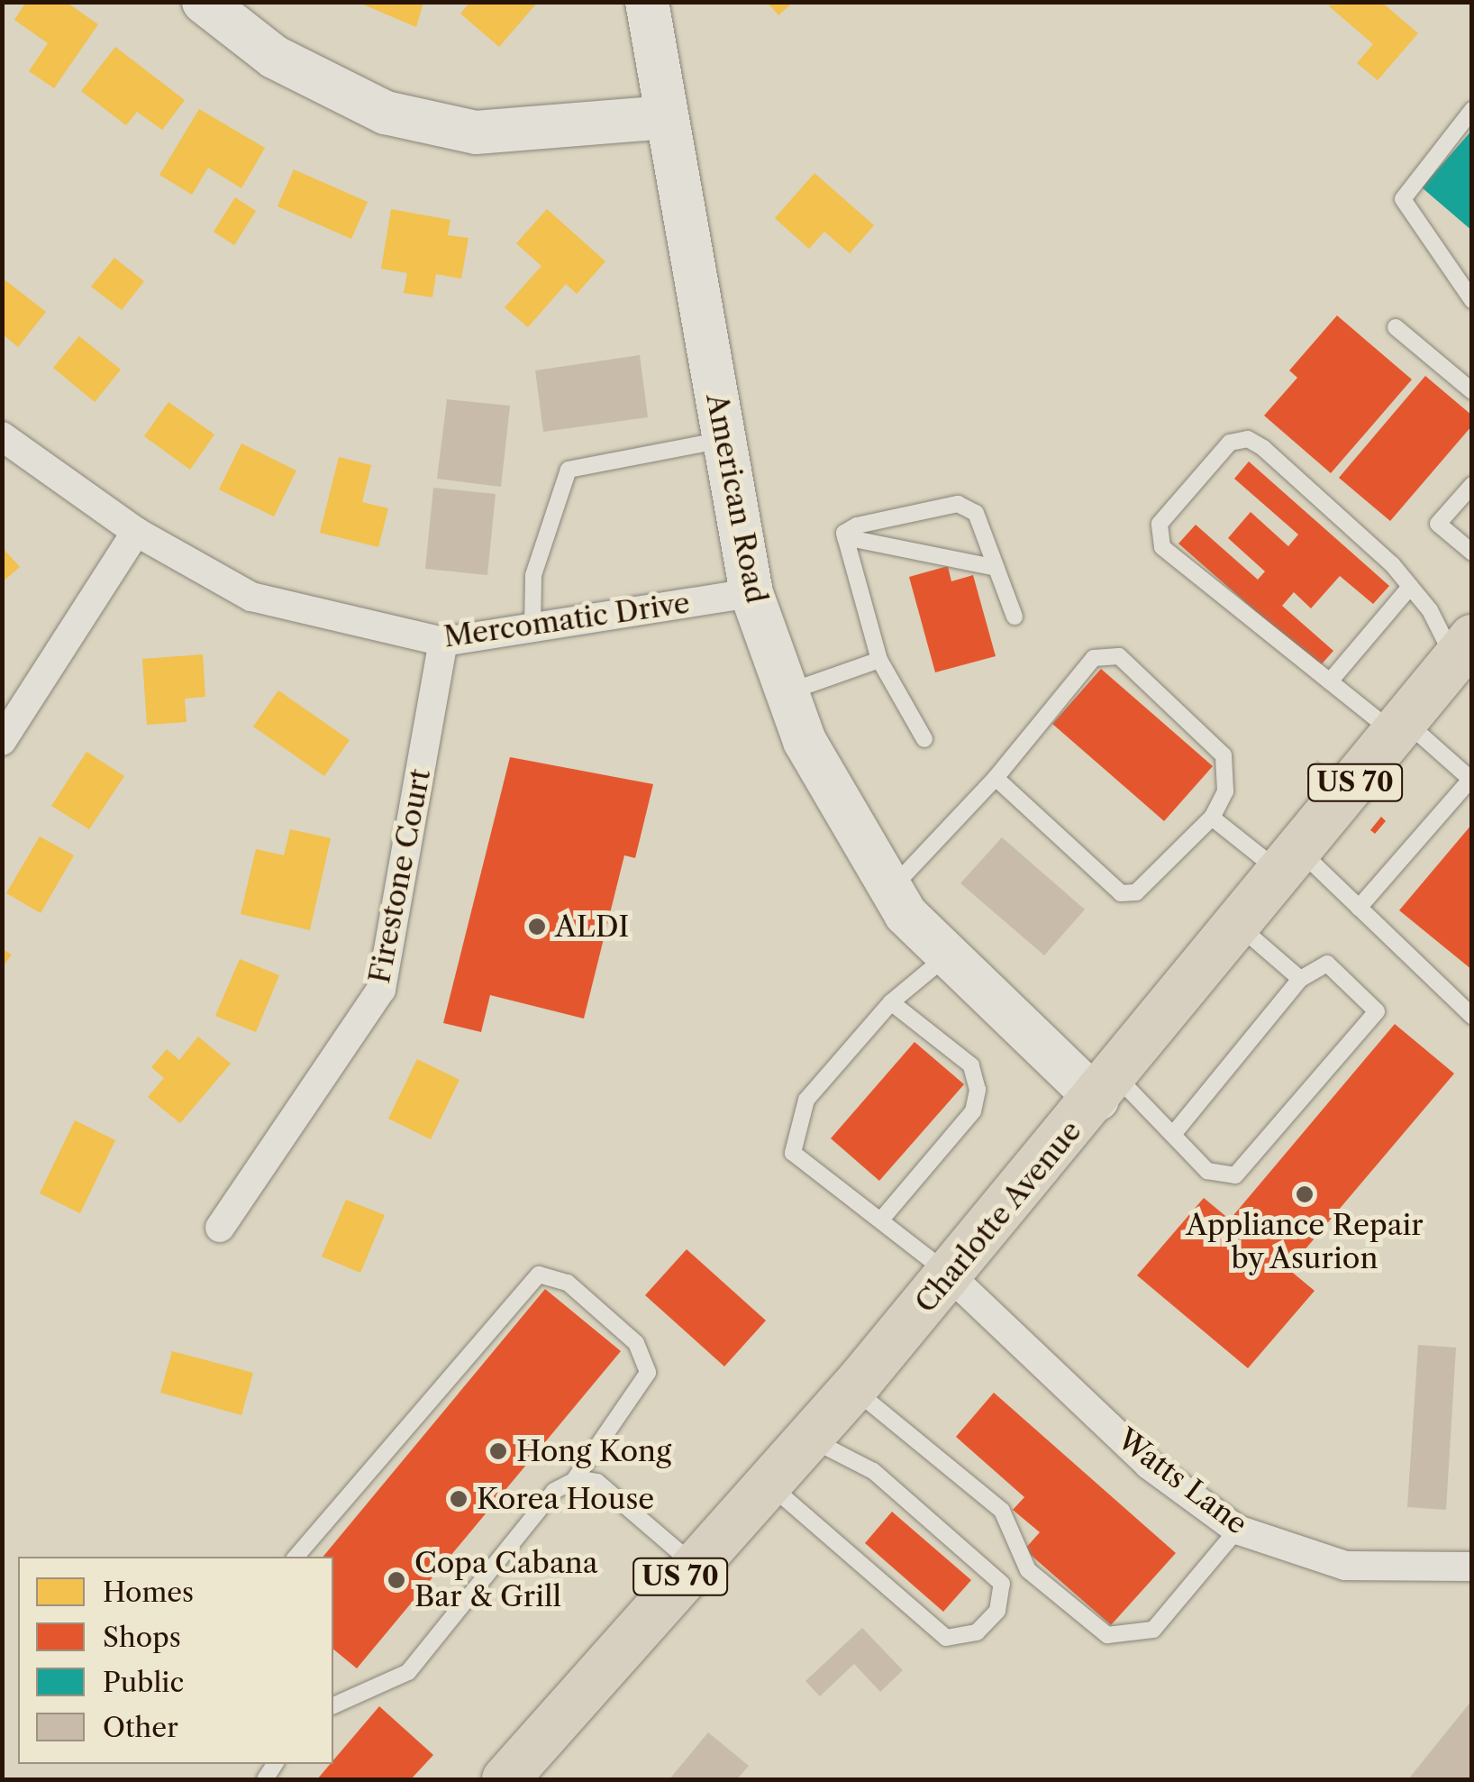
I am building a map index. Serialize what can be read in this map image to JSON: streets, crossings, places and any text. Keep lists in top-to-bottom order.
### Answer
{
  "streets": {
    "main road": ["US 70", "Charlotte Avenue"],
    "street": [
      "American Road",
      "Mercomatic Drive",
      "Firestone Court",
      "Watts Lane"
    ]
  },
  "crossings": [
    ["American Road", "Mercomatic Drive"],
    ["American Road", "Charlotte Avenue"],
    ["Mercomatic Drive", "Firestone Court"],
    ["Charlotte Avenue", "Watts Lane"]
  ],
  "places": [
    "ALDI",
    "Appliance Repair by Asurion",
    "Hong Kong",
    "Korea House",
    "Copa Cabana Bar & Grill"
  ],
  "legend": [
    "Homes",
    "Shops",
    "Public",
    "Other"
  ]
}
